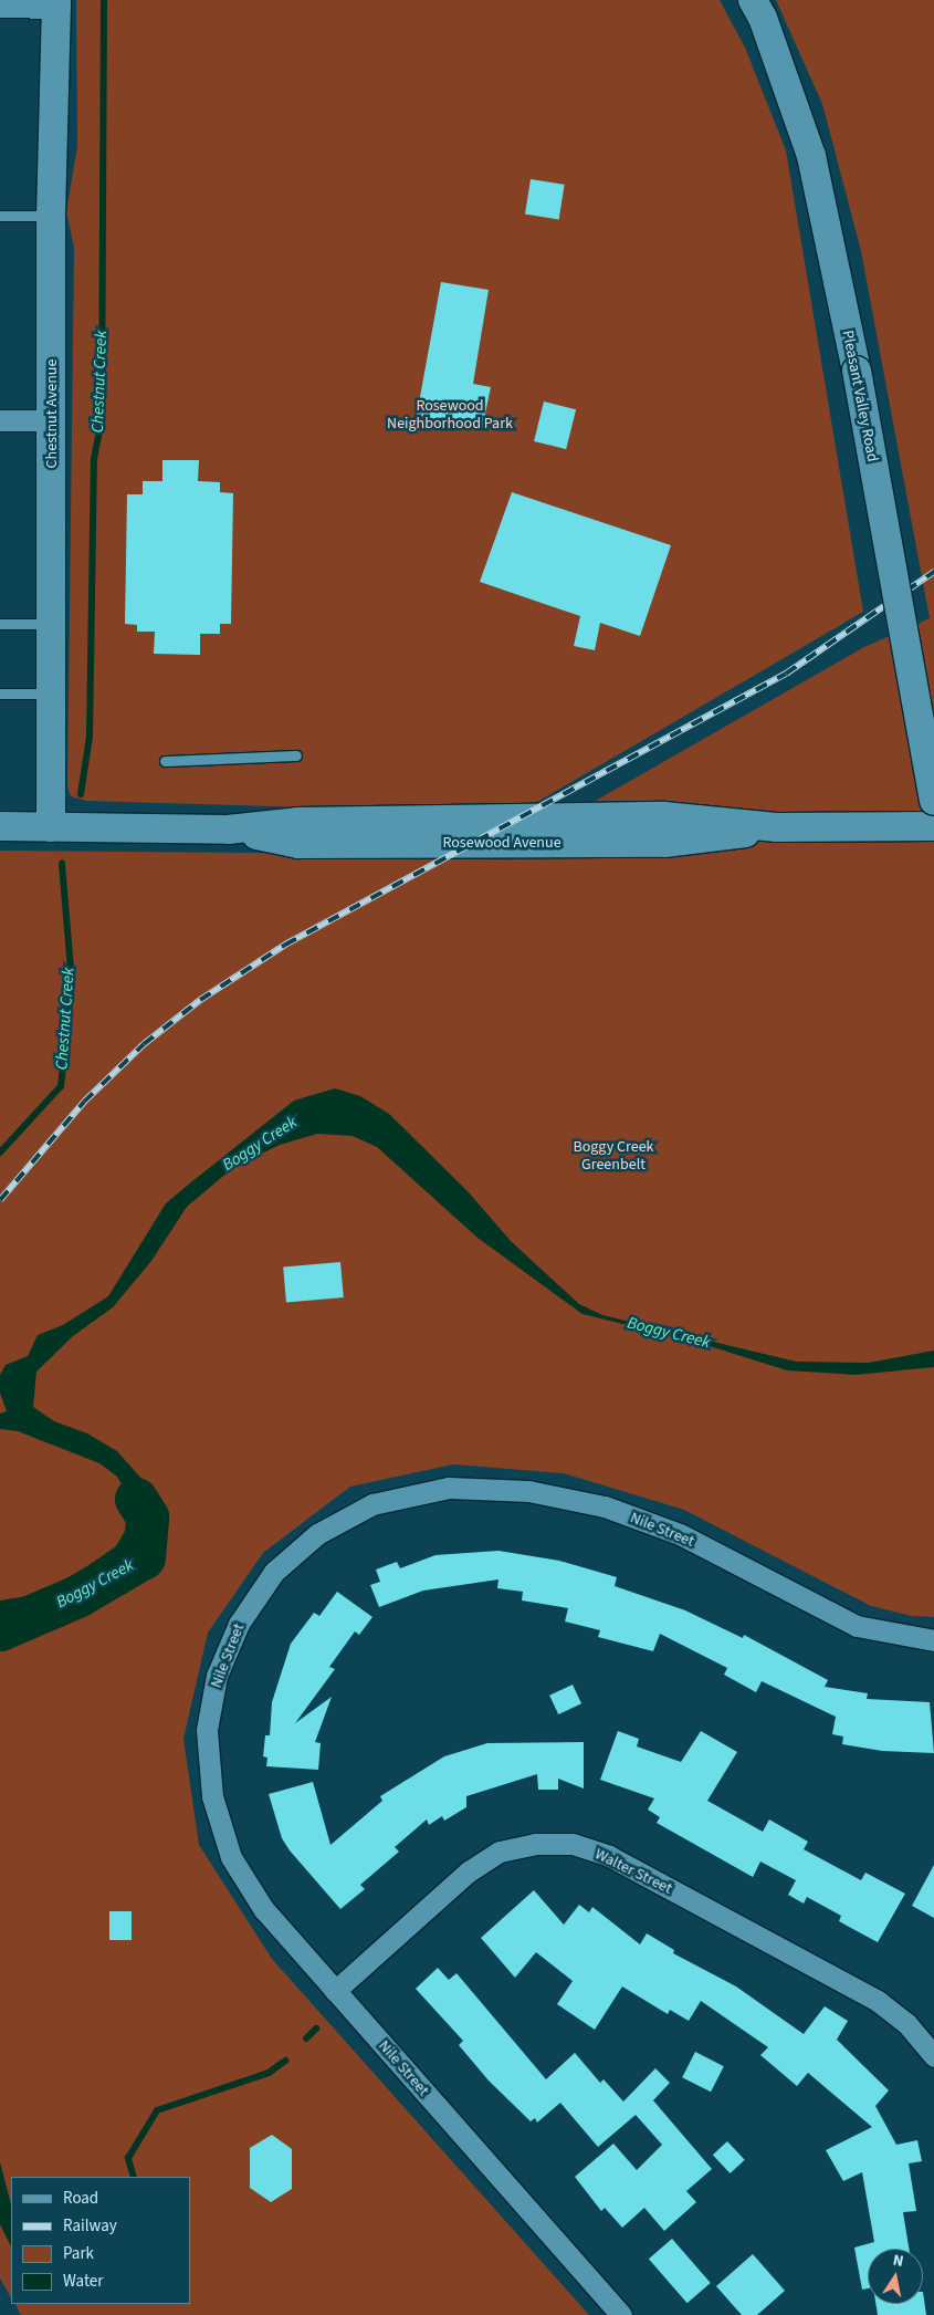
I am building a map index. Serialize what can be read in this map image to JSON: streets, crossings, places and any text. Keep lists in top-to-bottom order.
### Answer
{
  "streets": {
    "street": [
      "Pleasant Valley Road",
      "Chestnut Avenue",
      "Rosewood Avenue",
      "Nile Street",
      "Walter Street"
    ]
  },
  "crossings": [
    ["Chestnut Avenue", "Rosewood Avenue"],
    ["Nile Street", "Walter Street"]
  ],
  "water": ["Chestnut Creek", "Boggy Creek"],
  "parks": ["Rosewood Neighborhood Park", "Boggy Creek Greenbelt"],
  "legend": [
    "Road",
    "Railway",
    "Park",
    "Water"
  ],
  "north": "top"
}
